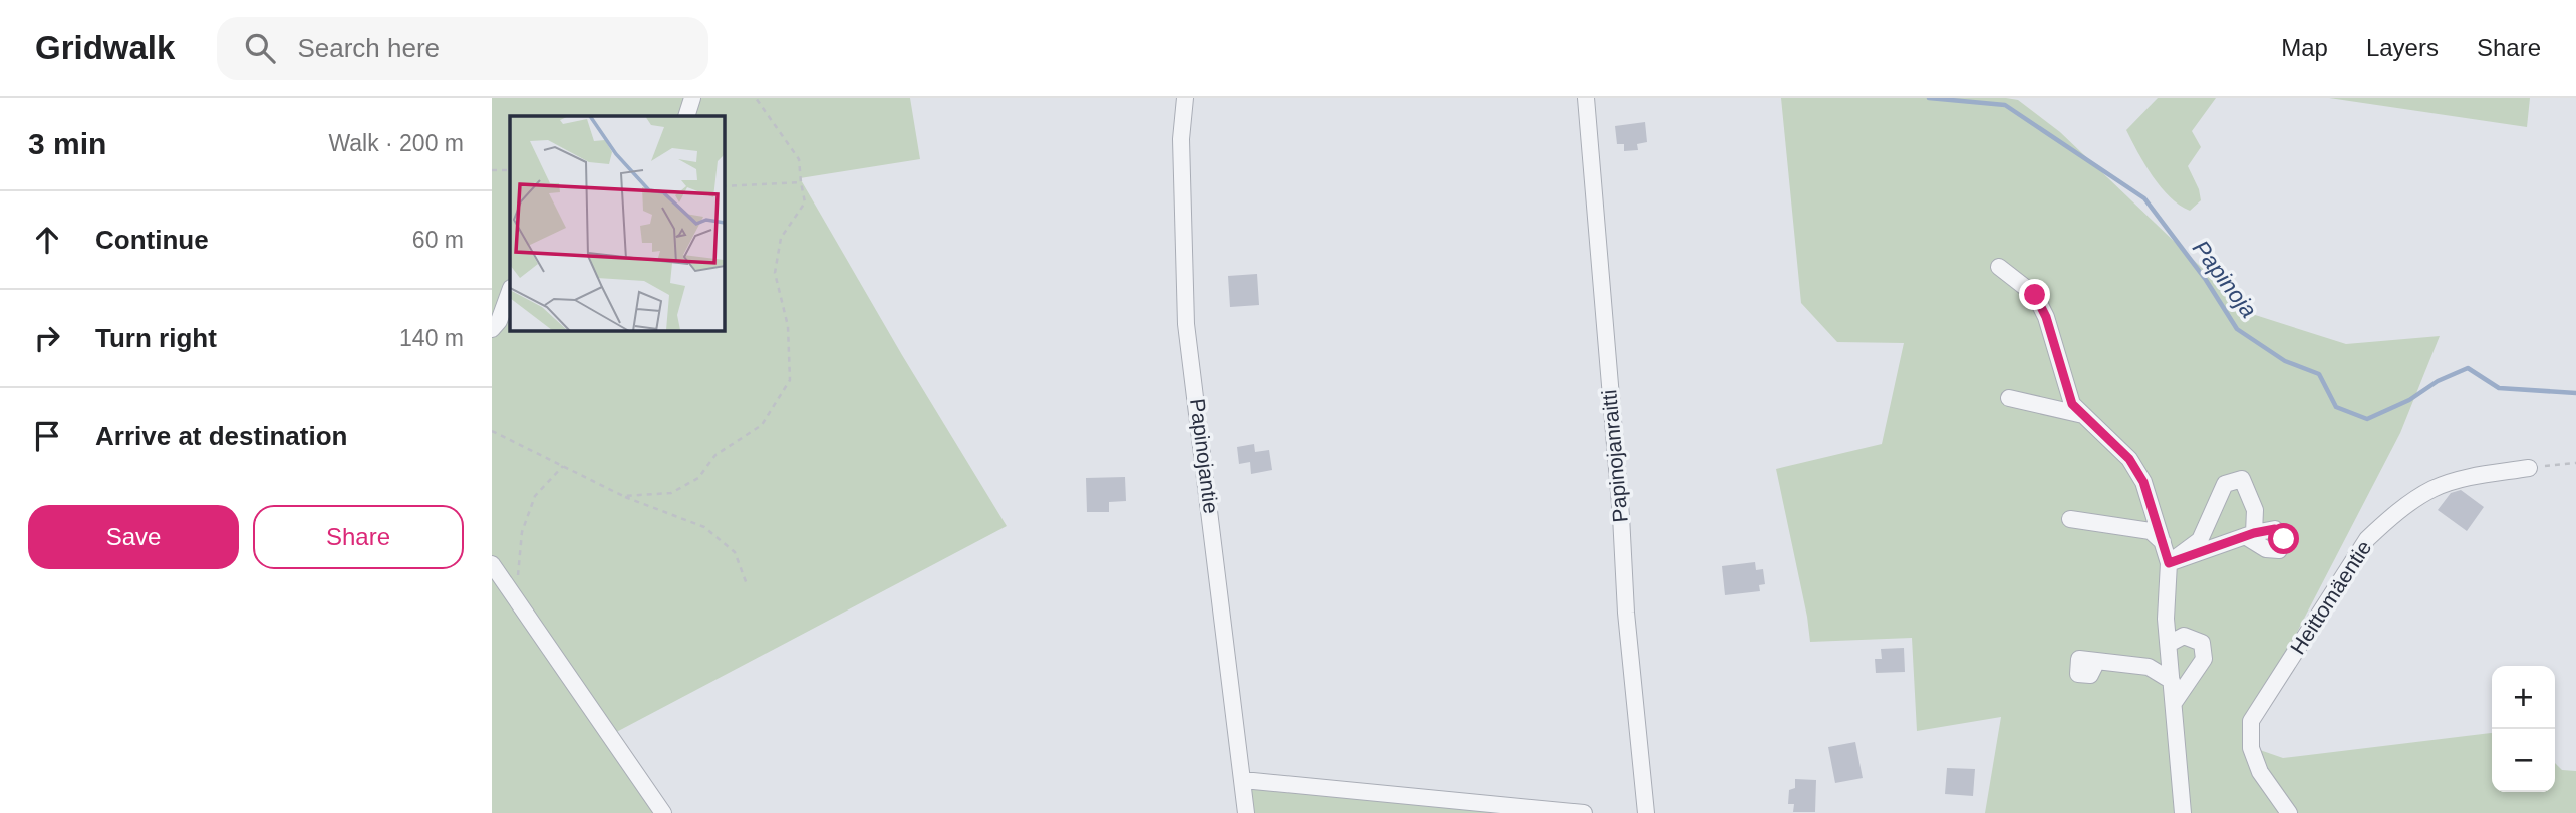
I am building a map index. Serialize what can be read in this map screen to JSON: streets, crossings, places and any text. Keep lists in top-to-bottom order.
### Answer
{
  "streets": {
    "street": ["Papinojantie", "Papinojanraitti", "Heittomäentie"]
  },
  "water": ["Papinoja"],
  "page": {
    "header": "Gridwalk",
    "search": "Search here",
    "nav": ["Map", "Layers", "Share"],
    "heading": ["3 min", "Walk · 200 m"],
    "list": [
      ["Continue", "60 m"],
      ["Turn right", "140 m"],
      "Arrive at destination"
    ],
    "buttons": ["Save", "Share"],
    "map_buttons": ["+", "−"]
  }
}
